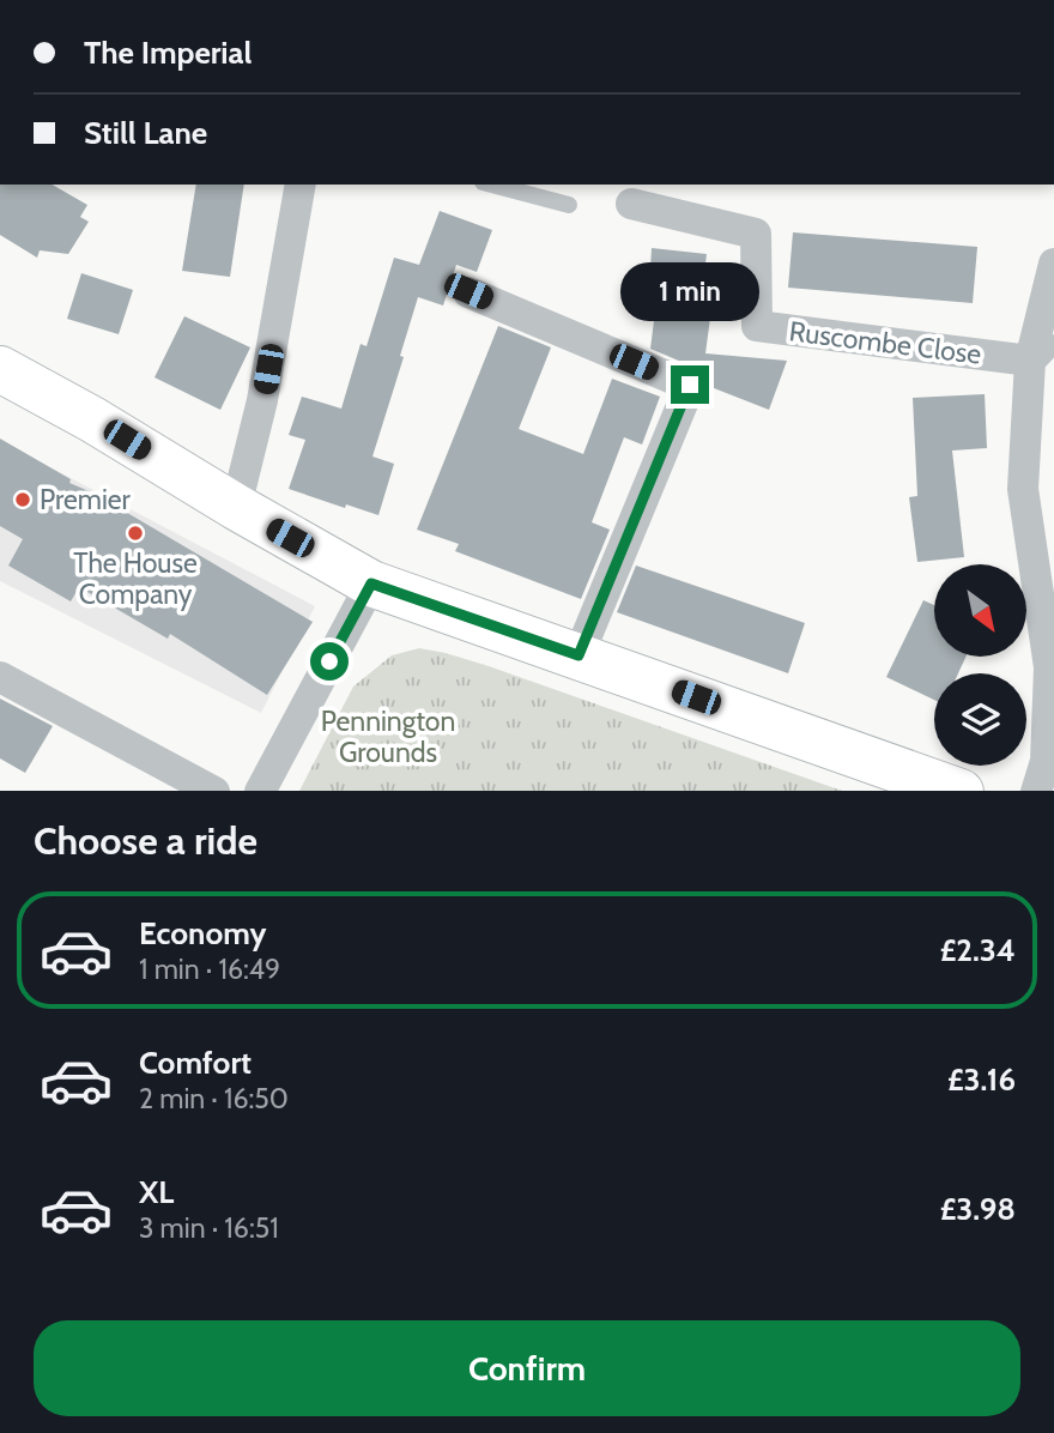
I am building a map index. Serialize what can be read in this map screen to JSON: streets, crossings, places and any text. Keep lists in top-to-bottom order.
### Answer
{
  "streets": {
    "street": ["Ruscombe Close"]
  },
  "parks": ["Pennington Grounds"],
  "places": ["Premier", "The House Company"],
  "north": "bottom right",
  "page": {
    "banner": ["The Imperial", "Still Lane"],
    "bubble": "1 min",
    "heading": "Choose a ride",
    "list": [
      {
        "name": "Economy",
        "note": "1 min · 16:49",
        "value": "£2.34"
      },
      {
        "name": "Comfort",
        "note": "2 min · 16:50",
        "value": "£3.16"
      },
      {
        "name": "XL",
        "note": "3 min · 16:51",
        "value": "£3.98"
      }
    ],
    "buttons": "Confirm"
  }
}
